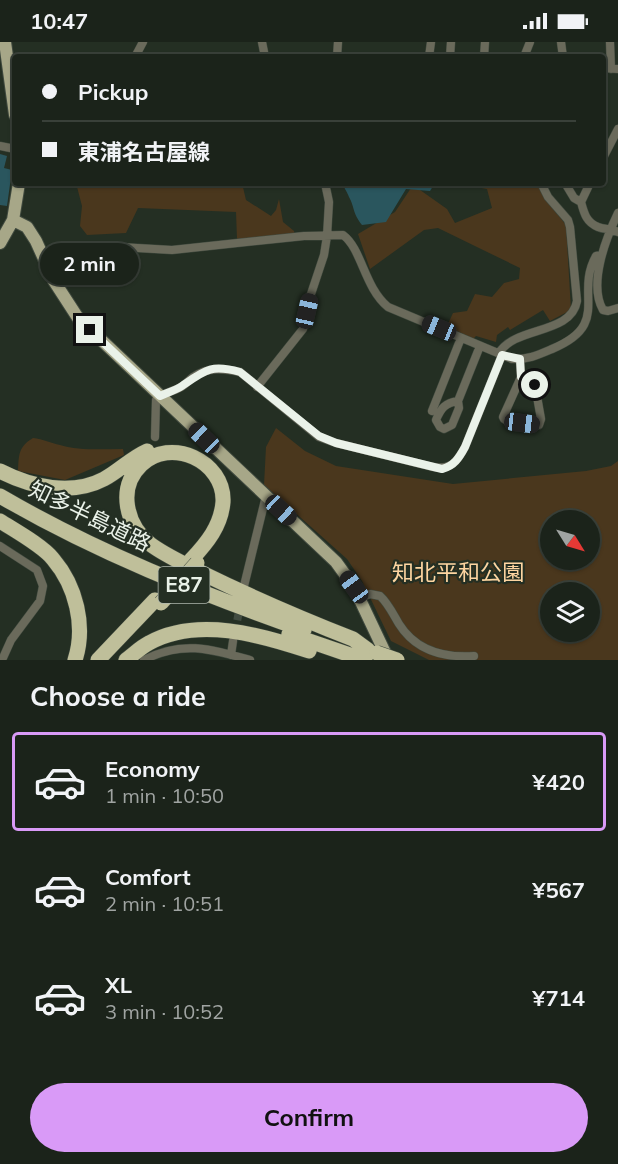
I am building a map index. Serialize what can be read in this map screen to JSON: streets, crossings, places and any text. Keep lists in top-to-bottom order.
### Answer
{
  "streets": {
    "highway": ["知多半島道路", "E87"]
  },
  "parks": ["知北平和公園"],
  "north": "bottom right",
  "page": {
    "status": "10:47",
    "banner": ["Pickup", "東浦名古屋線"],
    "bubble": "2 min",
    "heading": "Choose a ride",
    "list": [
      {
        "name": "Economy",
        "note": "1 min · 10:50",
        "value": "¥420"
      },
      {
        "name": "Comfort",
        "note": "2 min · 10:51",
        "value": "¥567"
      },
      {
        "name": "XL",
        "note": "3 min · 10:52",
        "value": "¥714"
      }
    ],
    "buttons": "Confirm"
  }
}
